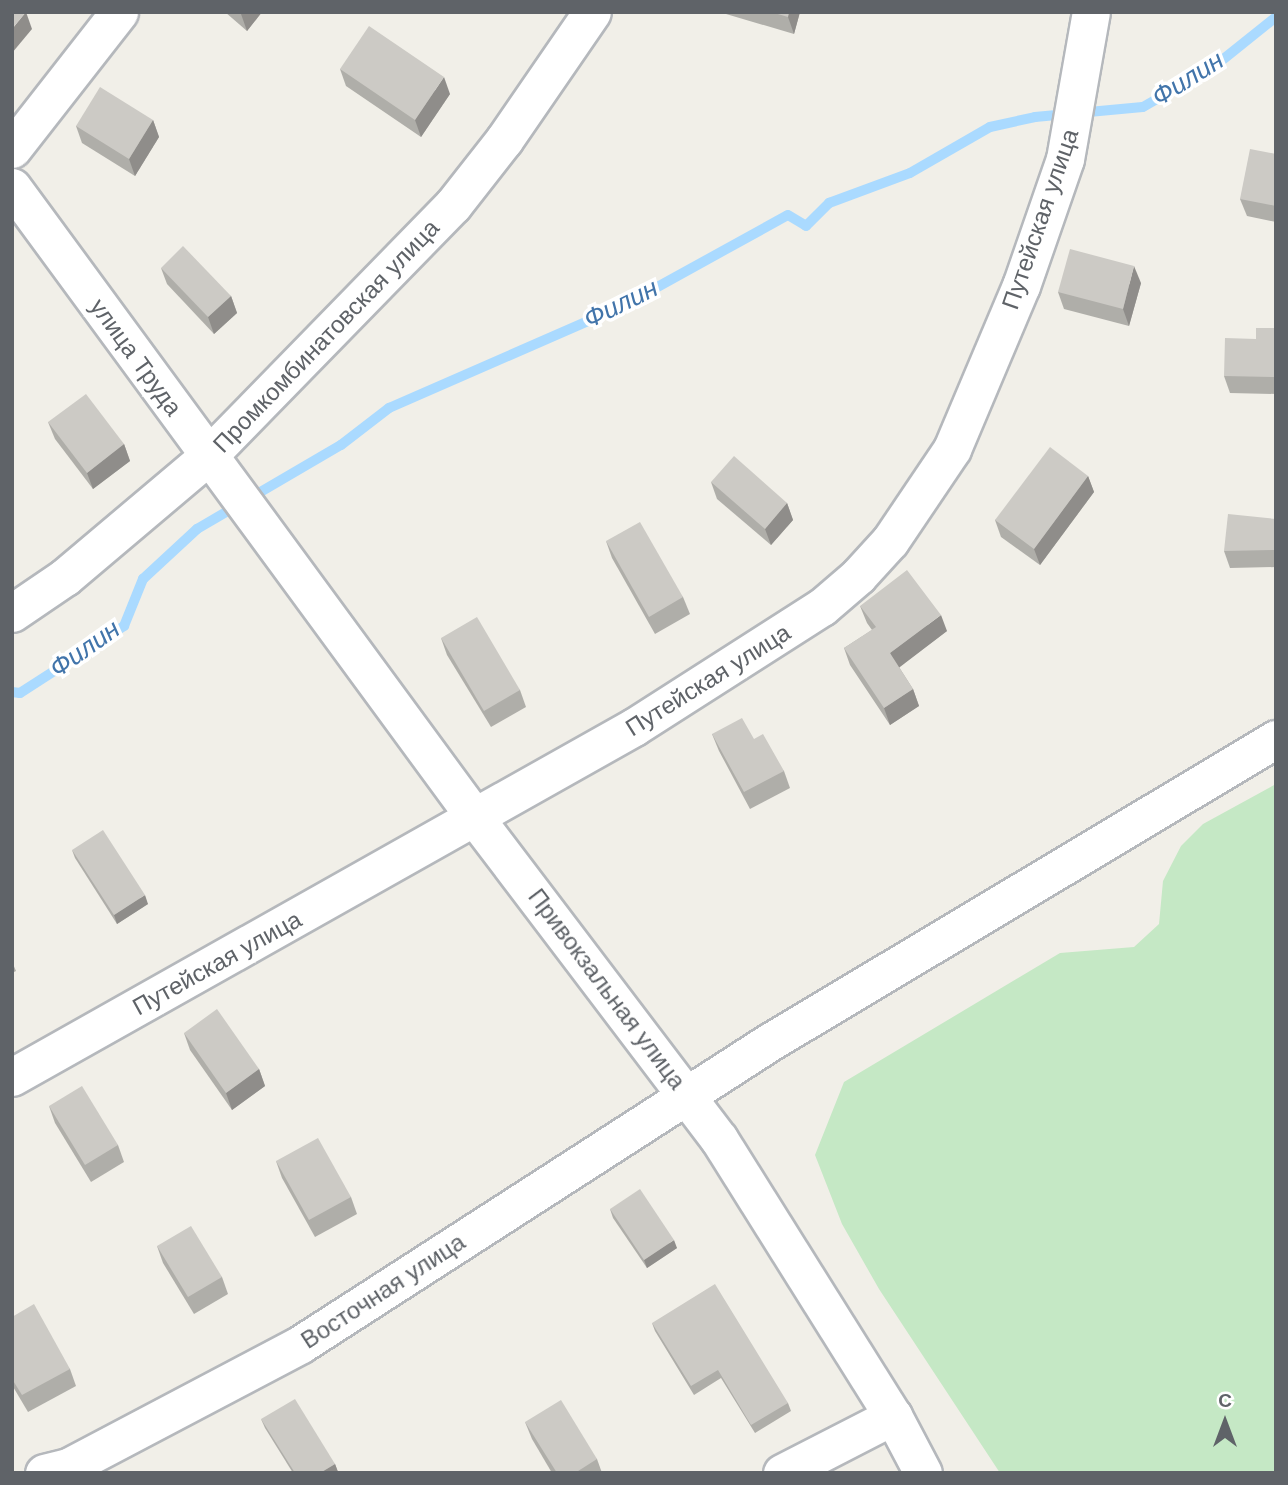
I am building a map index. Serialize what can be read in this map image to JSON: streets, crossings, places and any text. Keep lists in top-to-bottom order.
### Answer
{
  "streets": {
    "street": [
      "Путейская улица",
      "Промкомбинатовская улица",
      "улица Труда",
      "Привокзальная улица",
      "Восточная улица"
    ]
  },
  "crossings": [
    ["Путейская улица", "Привокзальная улица"],
    ["Промкомбинатовская улица", "улица Труда"],
    ["улица Труда", "Привокзальная улица"],
    ["Привокзальная улица", "Восточная улица"]
  ],
  "water": ["Филин"],
  "north": "top"
}
